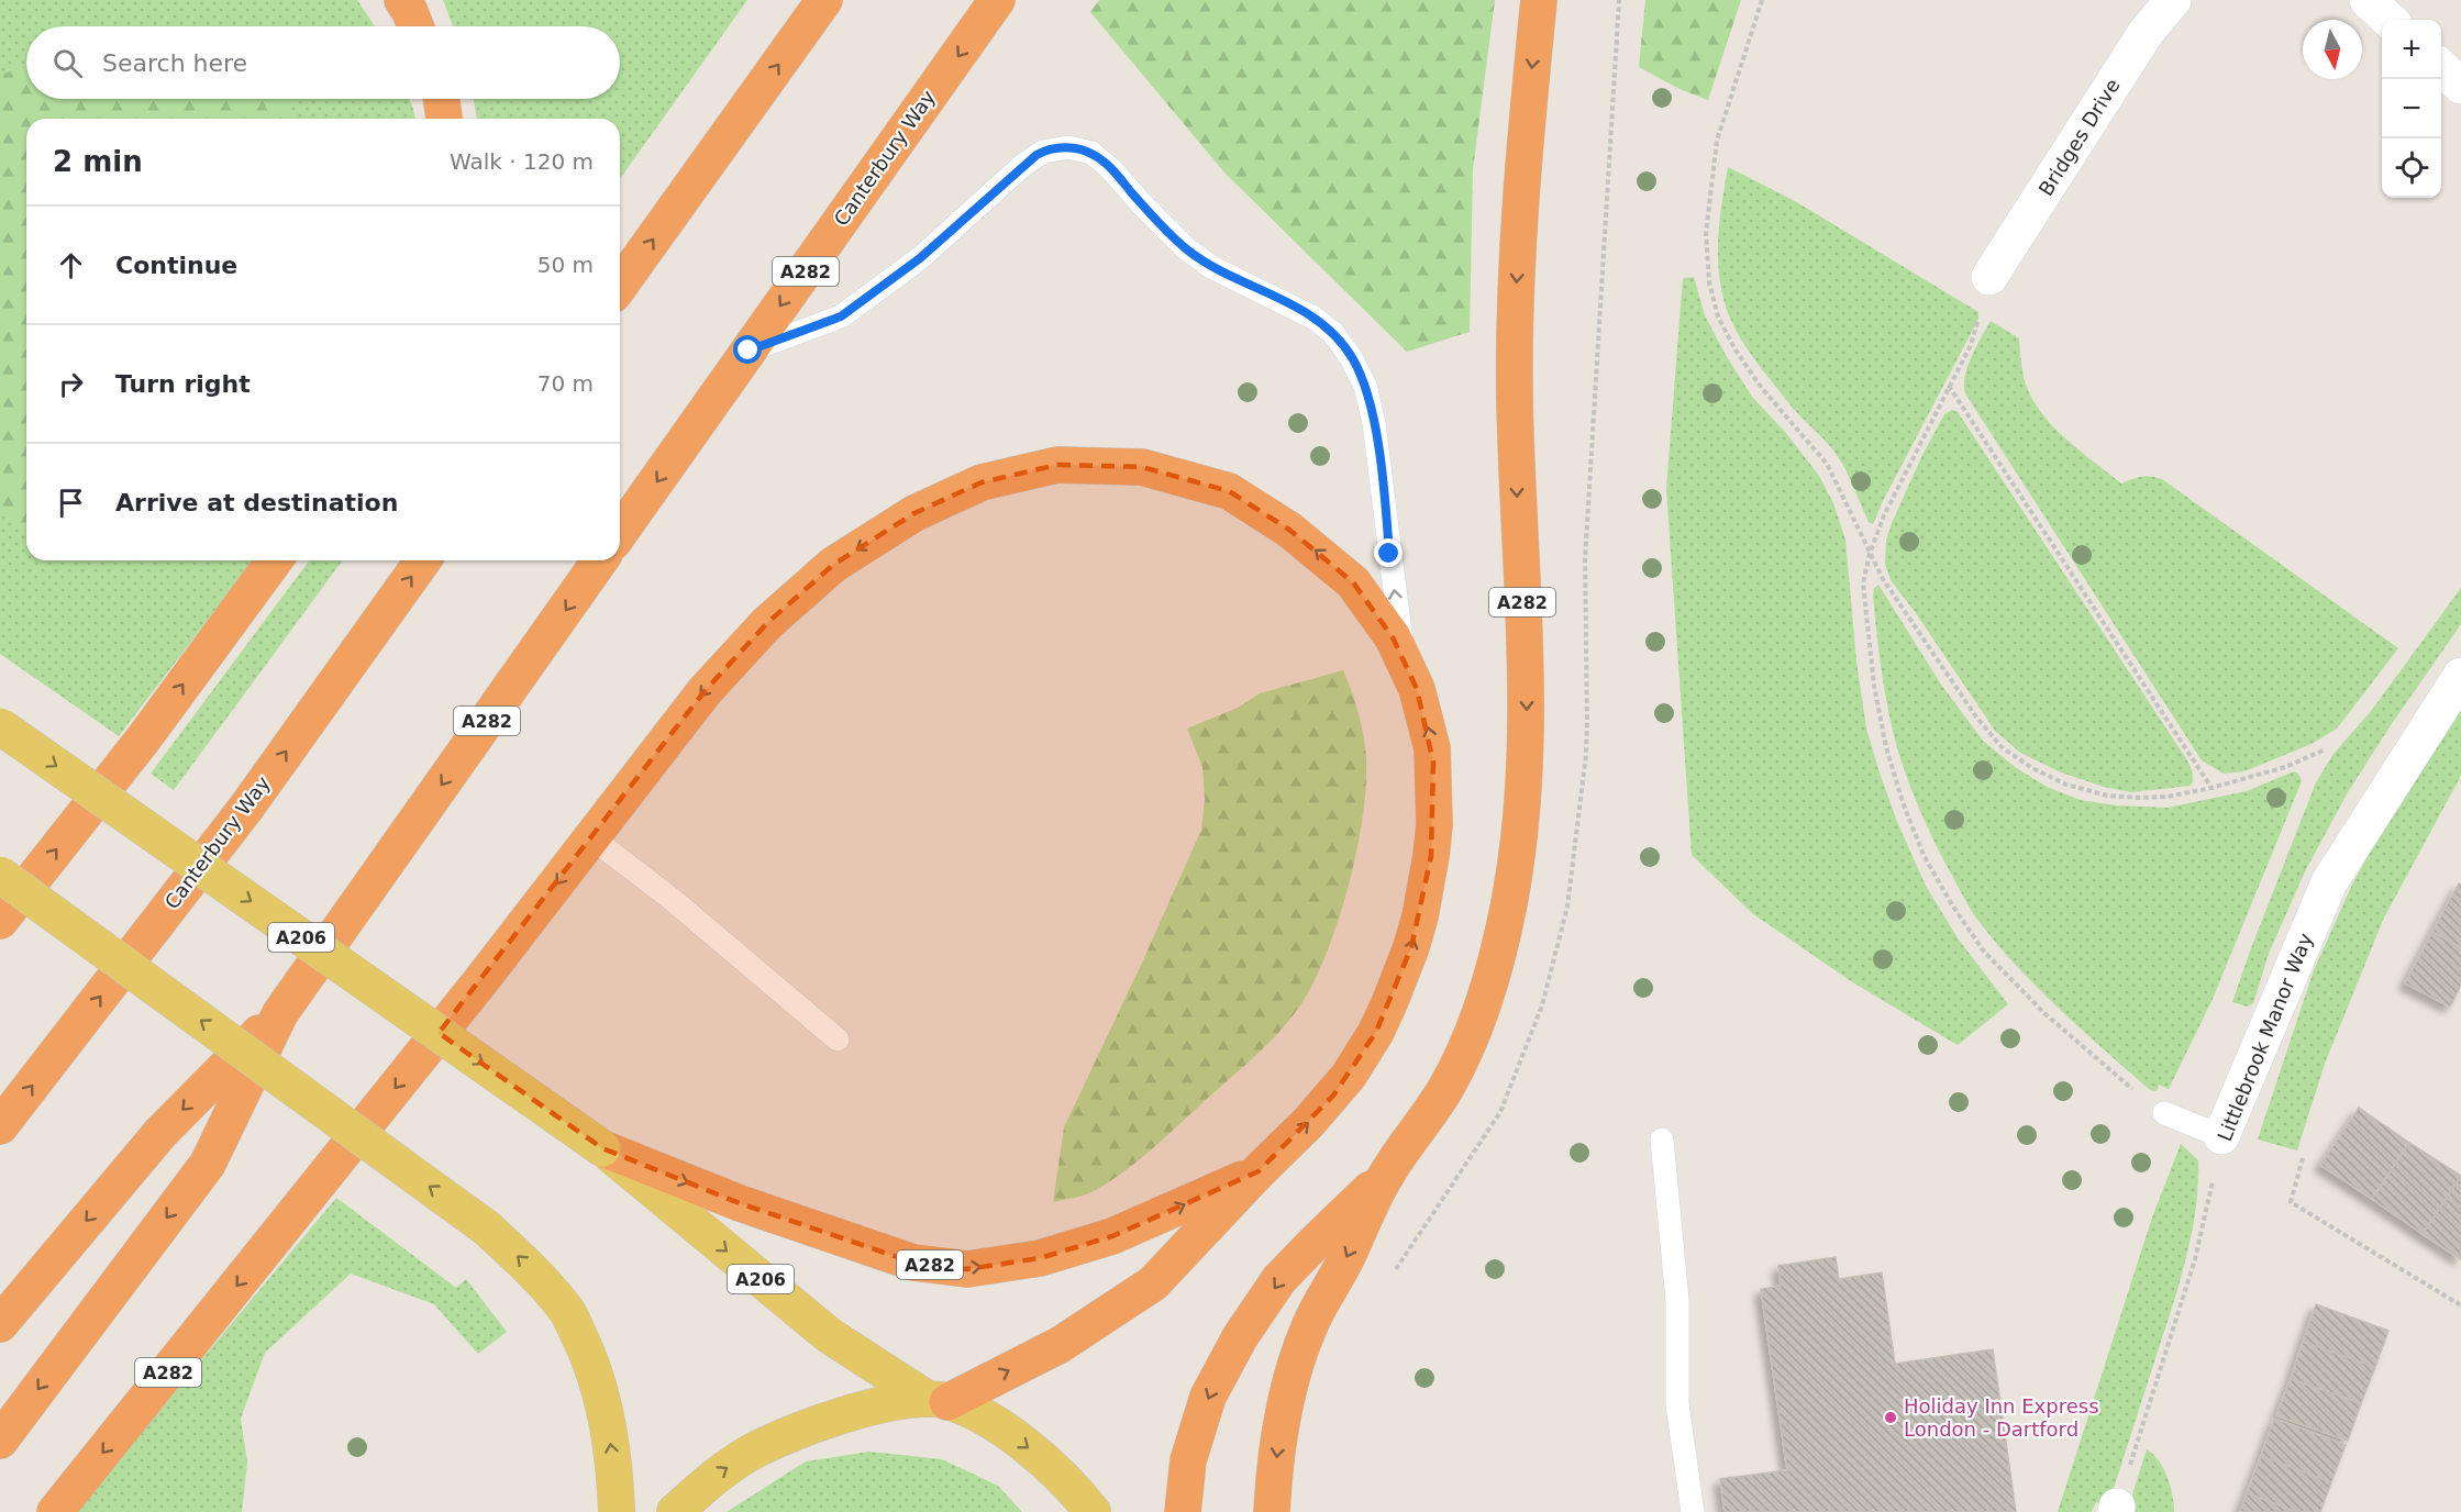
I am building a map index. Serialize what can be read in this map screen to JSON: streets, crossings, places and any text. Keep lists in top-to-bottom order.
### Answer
{
  "streets": {
    "highway": ["Canterbury Way", "A282"],
    "main road": ["A206"],
    "street": ["Bridges Drive", "Littlebrook Manor Way"]
  },
  "crossings": [
    ["A282", "A206"]
  ],
  "places": ["Holiday Inn Express London - Dartford"],
  "north": "bottom",
  "page": {
    "map_buttons": ["+", "−"],
    "search": "Search here",
    "heading": ["2 min", "Walk · 120 m"],
    "list": [
      ["Continue", "50 m"],
      ["Turn right", "70 m"],
      "Arrive at destination"
    ]
  }
}
